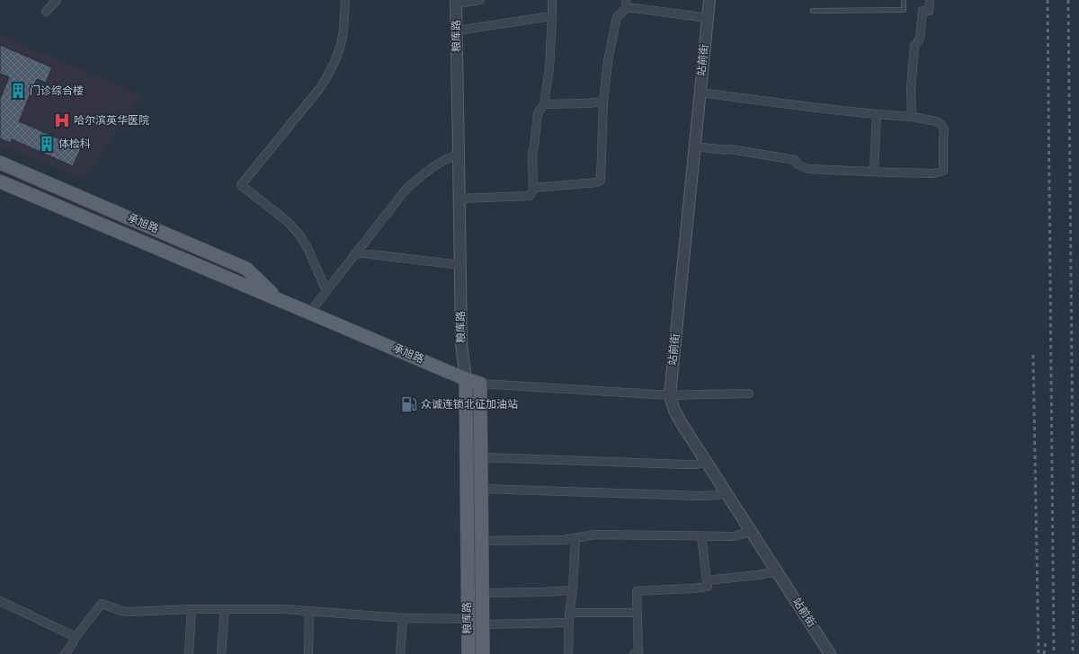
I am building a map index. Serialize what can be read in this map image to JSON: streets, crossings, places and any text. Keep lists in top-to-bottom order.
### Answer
{
  "streets": {
    "main road": ["粮库路", "承旭路"],
    "street": ["站前街"]
  },
  "crossings": [
    ["粮库路", "承旭路"]
  ],
  "places": {
    "building": ["门诊综合楼", "体检科"],
    "hospital": ["哈尔滨英华医院"],
    "fuel station": ["众诚连锁北征加油站"]
  }
}
